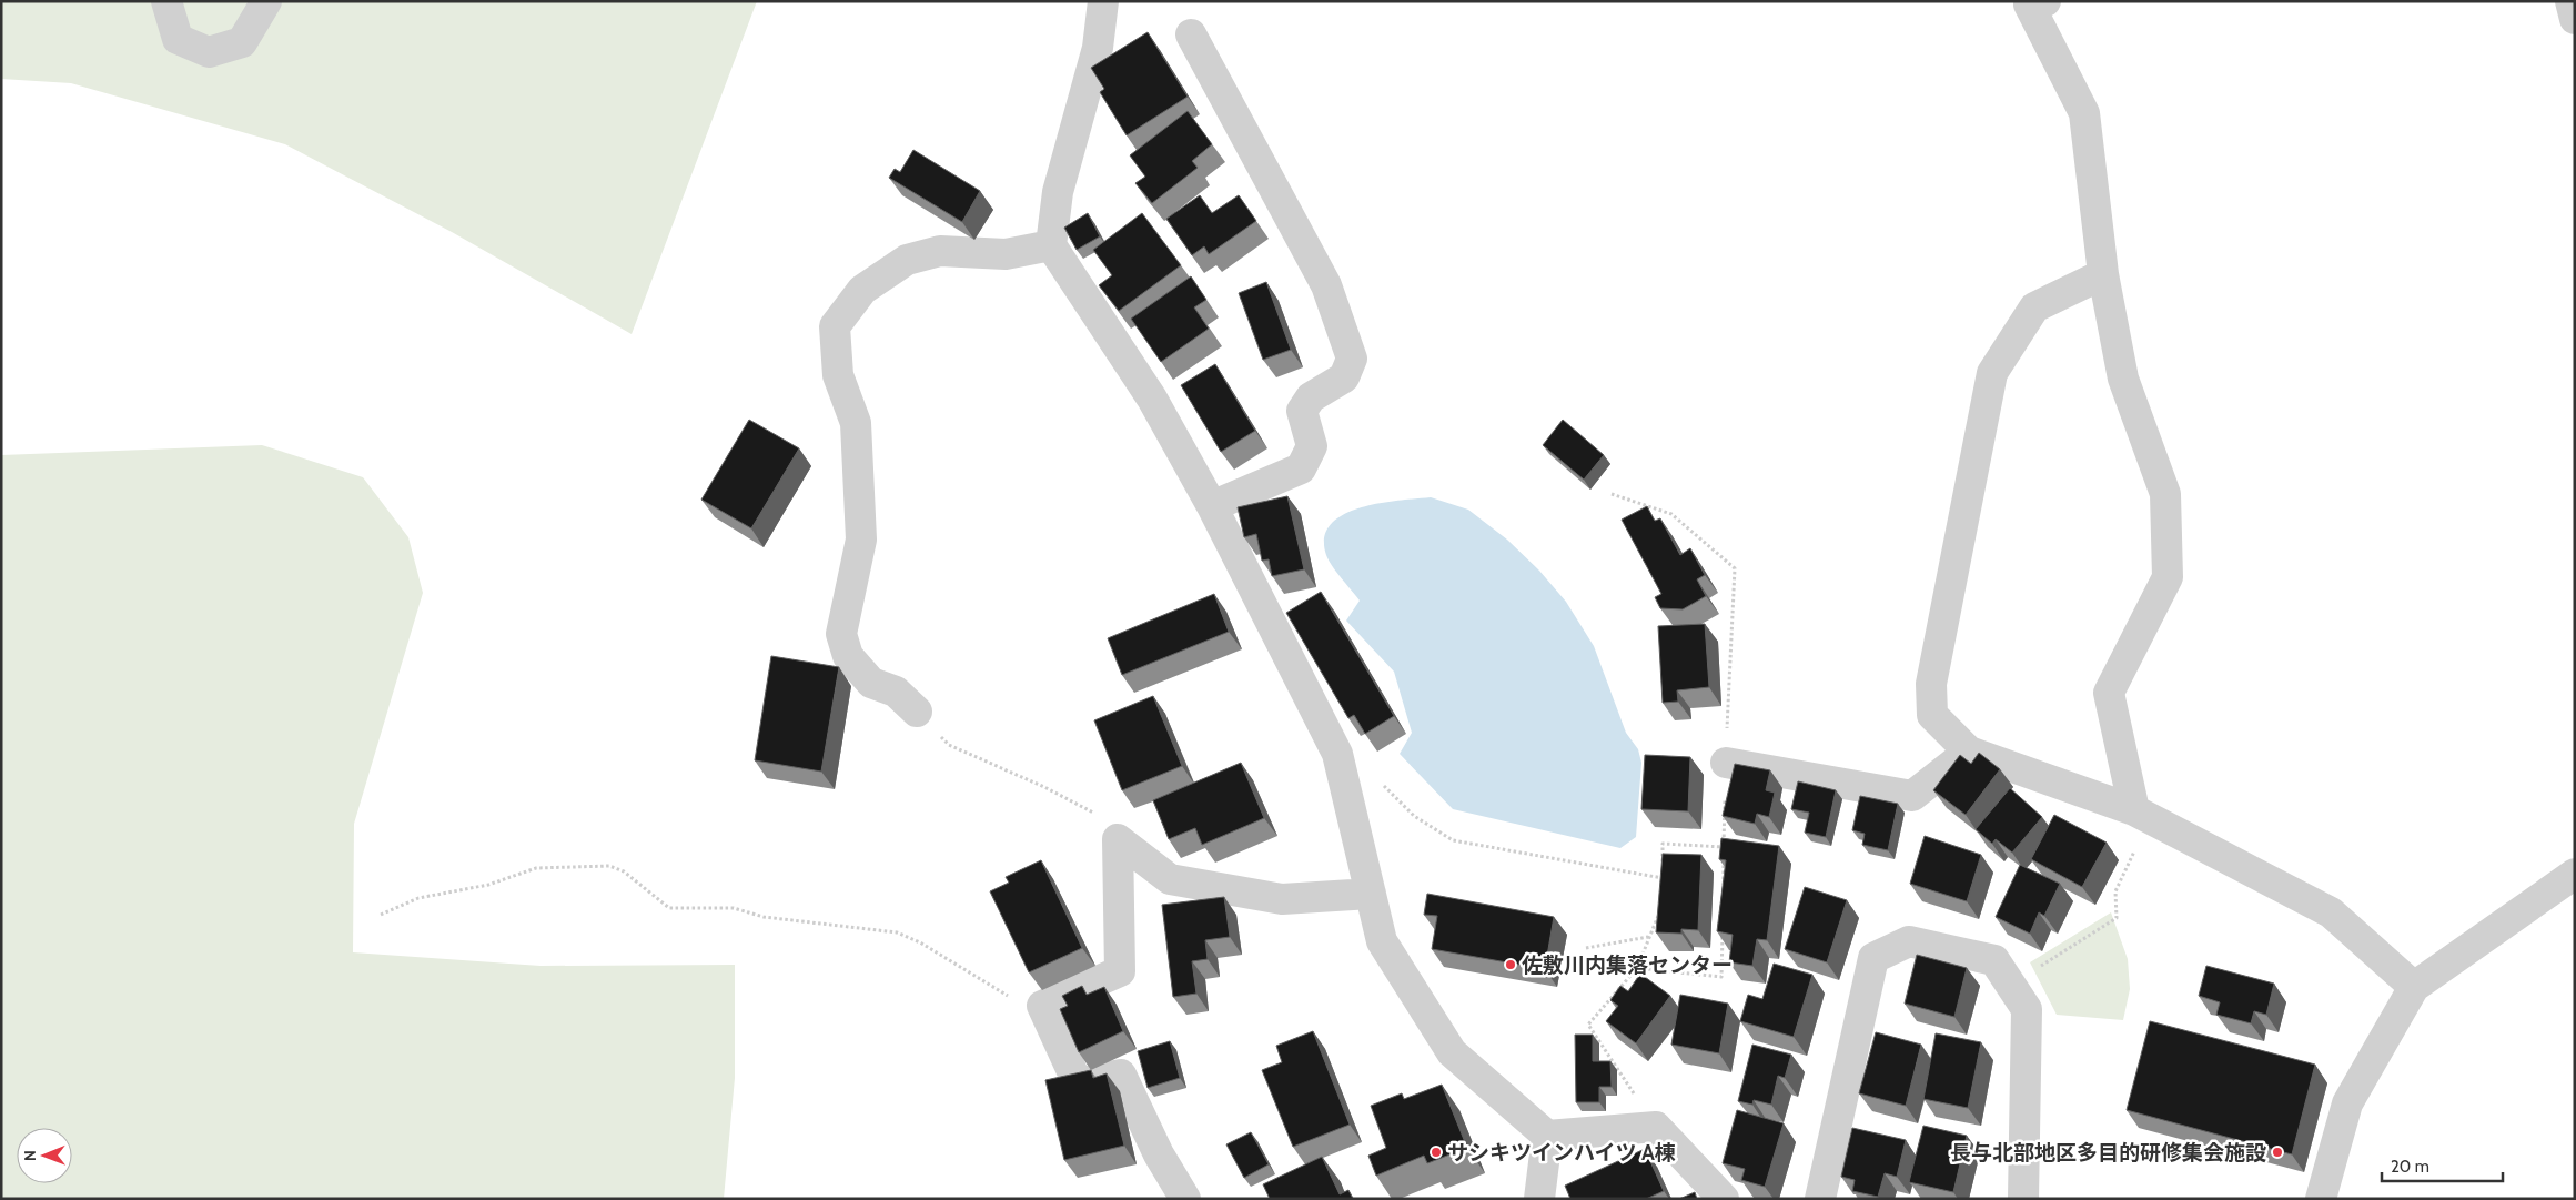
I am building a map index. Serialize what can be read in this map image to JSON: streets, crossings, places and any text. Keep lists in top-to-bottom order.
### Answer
{
  "places": ["佐敷川内集落センター", "サシキツインハイツ A棟", "長与北部地区多目的研修集会施設"],
  "scale_bar": "20 m",
  "north": "left"
}
